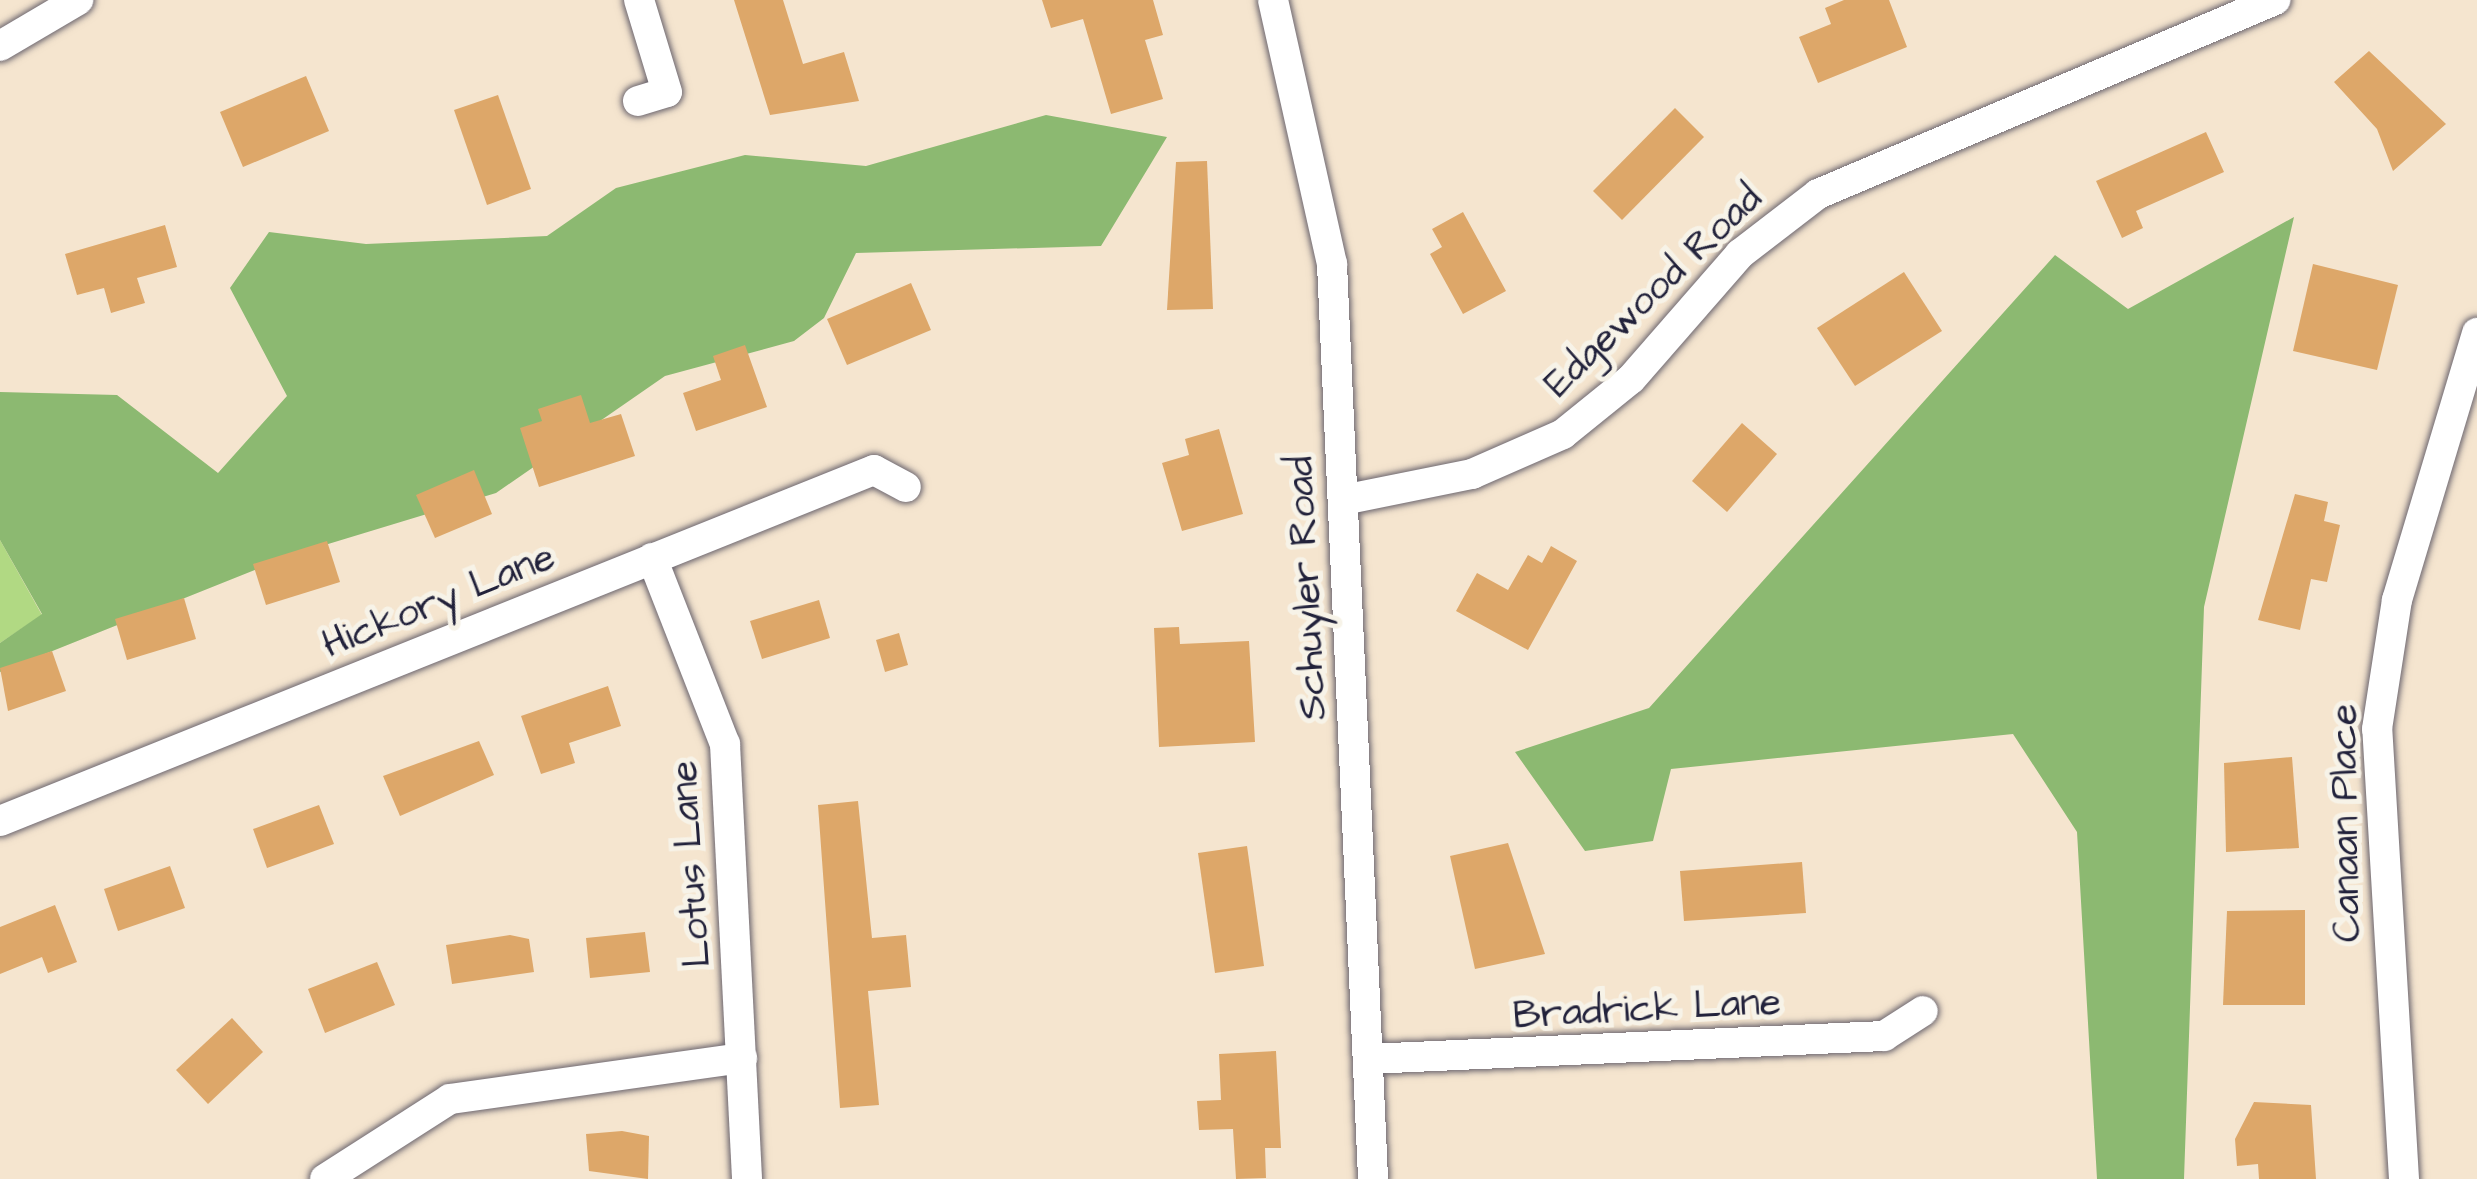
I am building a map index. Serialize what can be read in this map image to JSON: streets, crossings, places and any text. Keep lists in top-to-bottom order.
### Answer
{
  "streets": {
    "street": [
      "Edgewood Road",
      "Schuyler Road",
      "Hickory Lane",
      "Canaan Place",
      "Lotus Lane",
      "Bradrick Lane"
    ]
  },
  "crossings": [
    ["Edgewood Road", "Schuyler Road"],
    ["Schuyler Road", "Bradrick Lane"],
    ["Hickory Lane", "Lotus Lane"]
  ]
}
